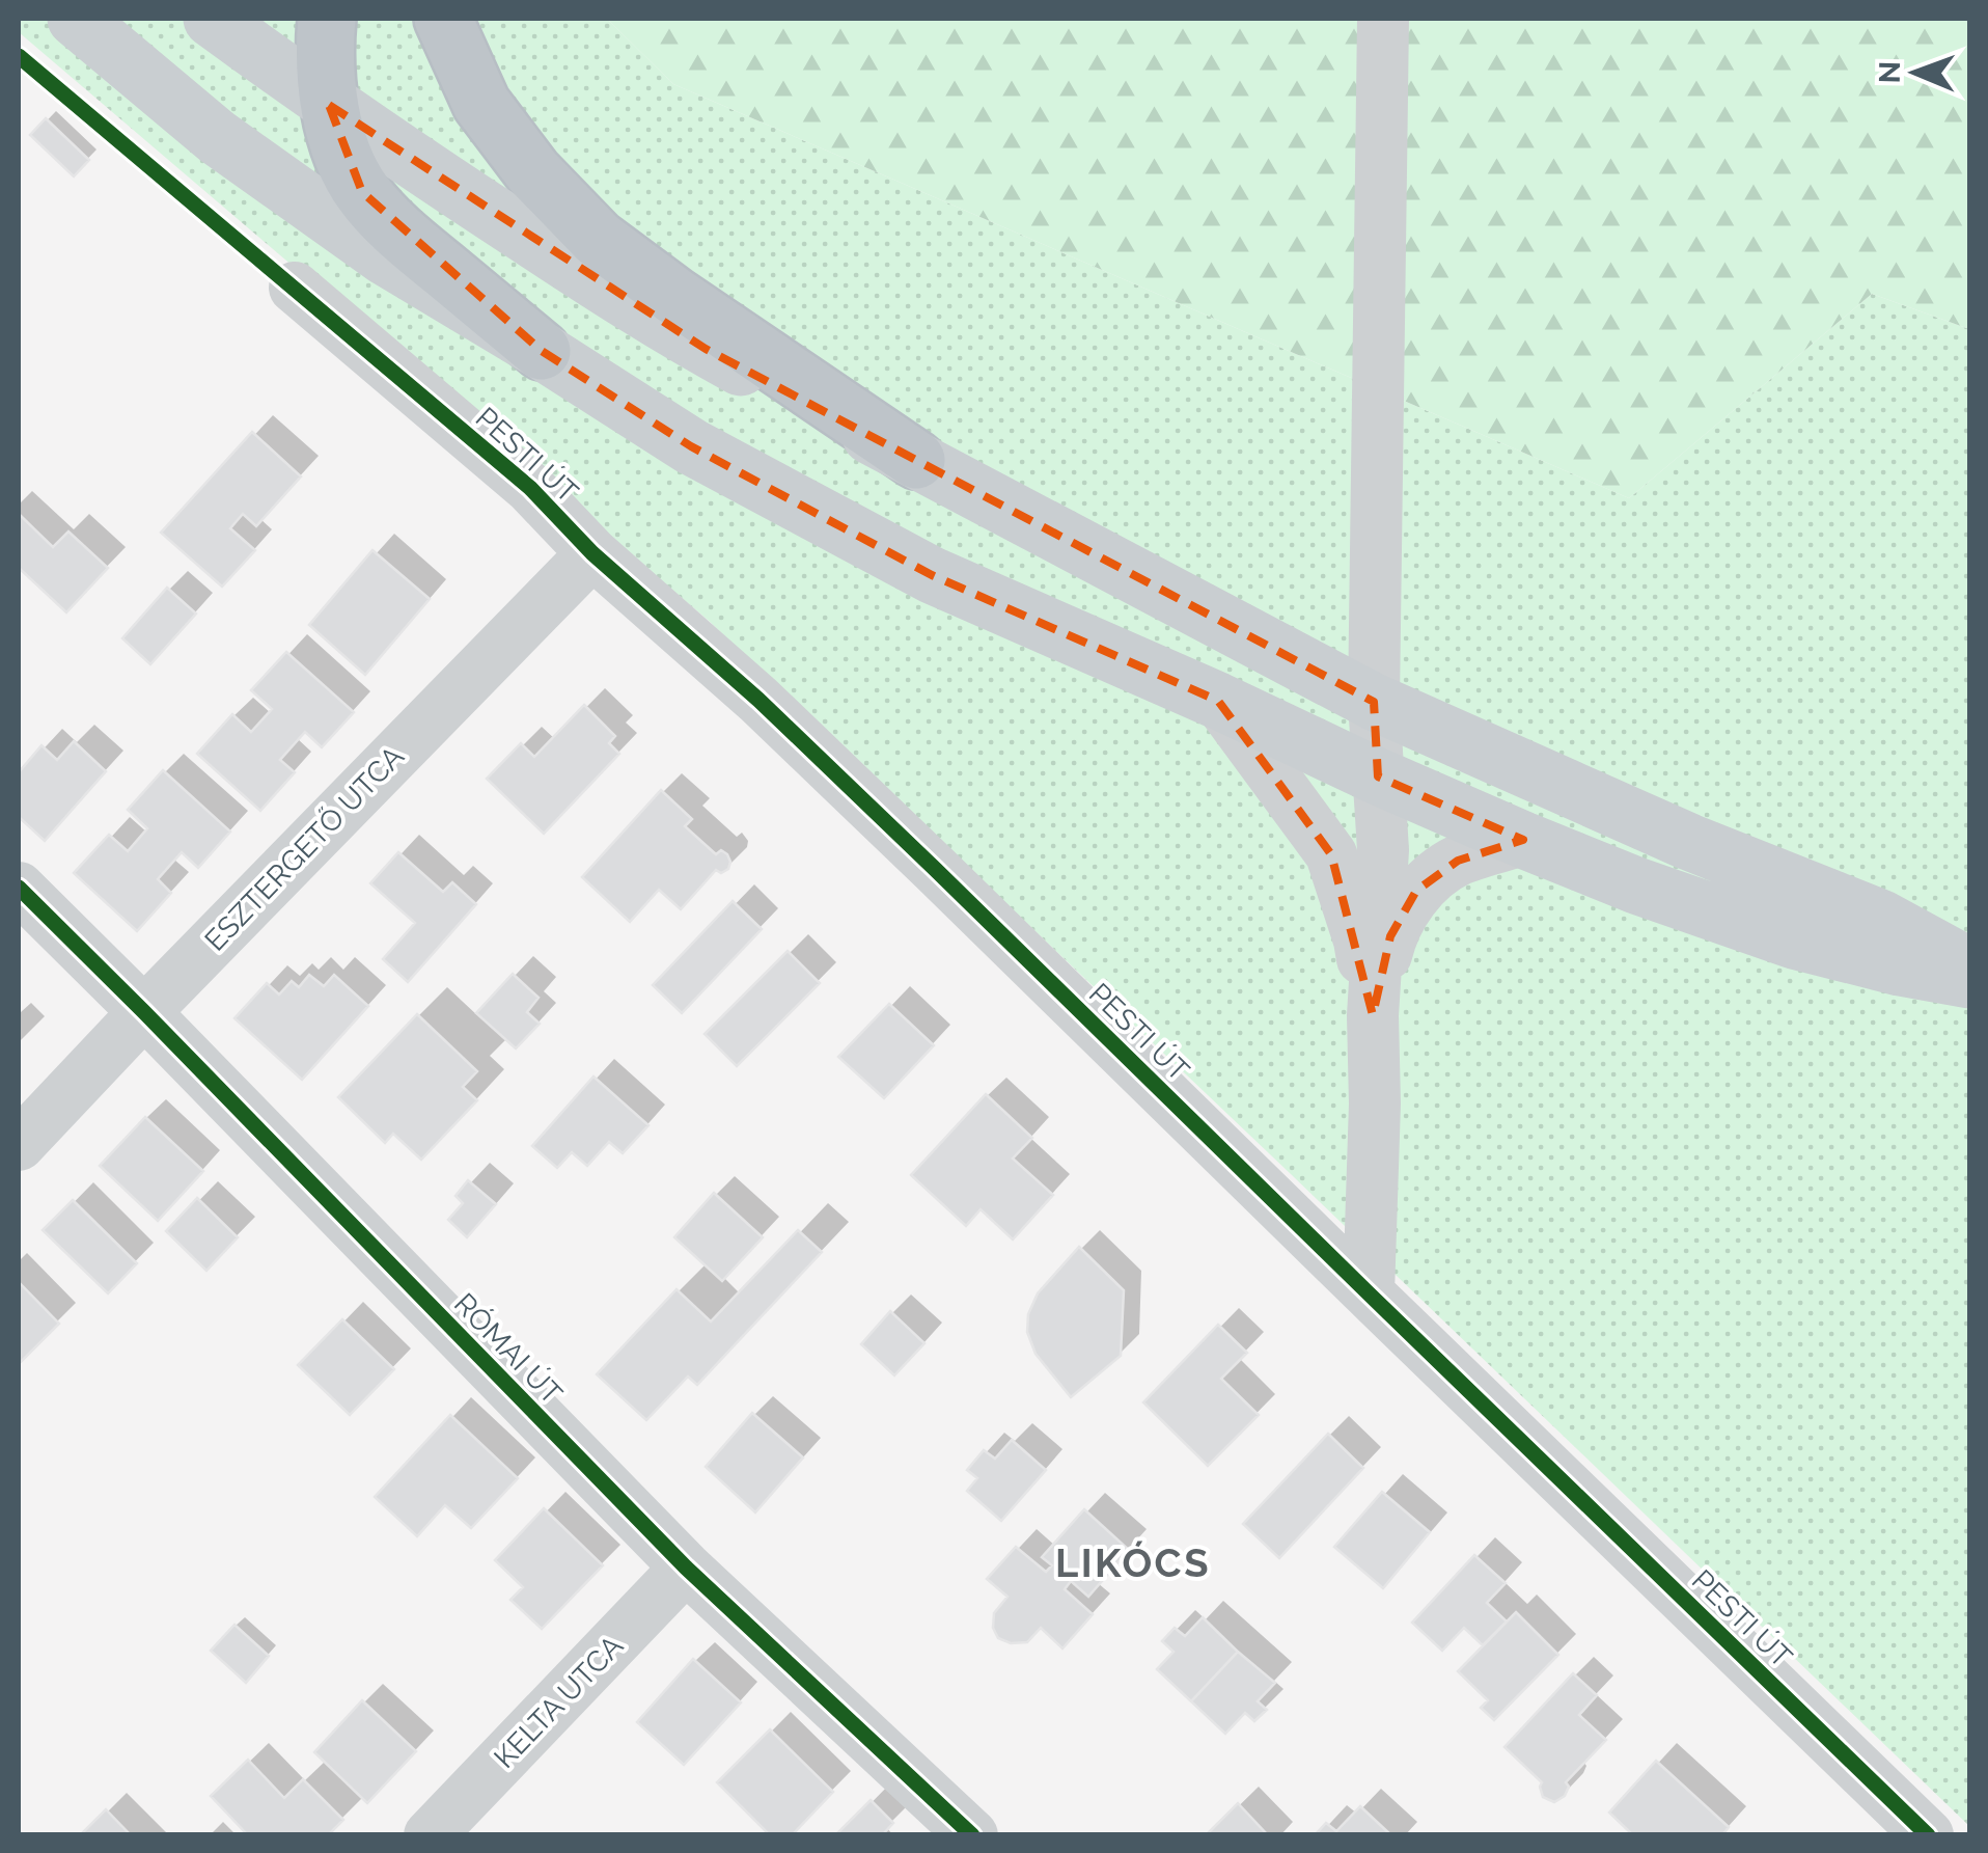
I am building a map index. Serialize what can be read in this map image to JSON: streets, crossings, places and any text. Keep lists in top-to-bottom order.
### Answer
{
  "streets": {
    "street": [
      "PESTI ÚT",
      "ESZTERGETŐ UTCA",
      "RÓMAI ÚT",
      "KELTA UTCA"
    ]
  },
  "crossings": [
    ["PESTI ÚT", "ESZTERGETŐ UTCA"],
    ["ESZTERGETŐ UTCA", "RÓMAI ÚT"],
    ["RÓMAI ÚT", "KELTA UTCA"]
  ],
  "districts": ["LIKÓCS"],
  "north": "left"
}
